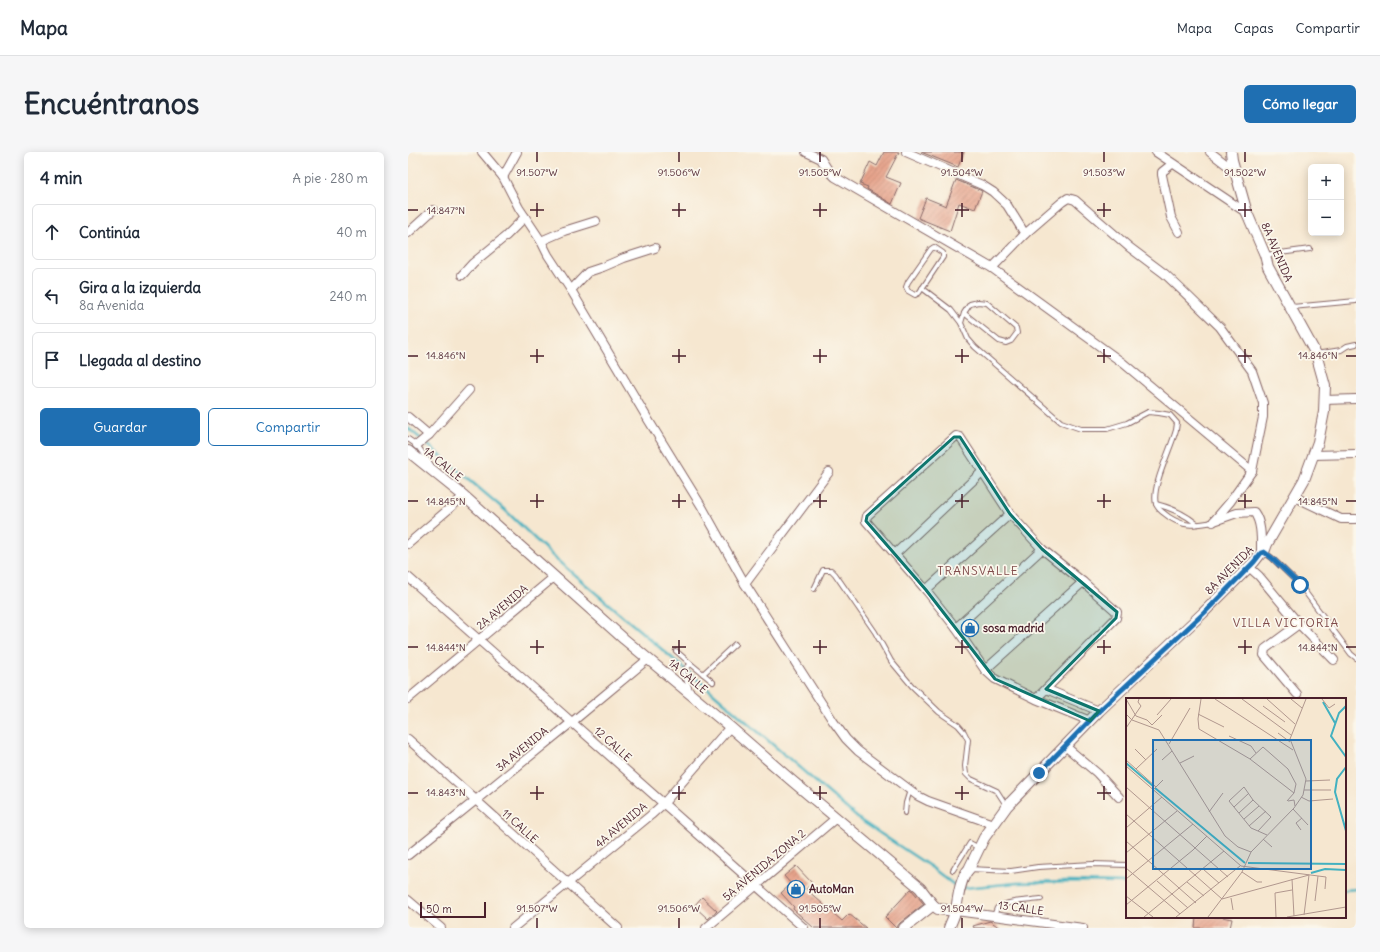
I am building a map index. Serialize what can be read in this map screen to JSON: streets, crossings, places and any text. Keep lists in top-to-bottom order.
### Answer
{
  "streets": {
    "street": [
      "8A AVENIDA",
      "1A CALLE",
      "2A AVENIDA",
      "12 CALLE",
      "3A AVENIDA",
      "4A AVENIDA",
      "11 CALLE",
      "5A AVENIDA ZONA 2",
      "13 CALLE"
    ]
  },
  "crossings": [
    ["8A AVENIDA", "13 CALLE"],
    ["1A CALLE", "2A AVENIDA"],
    ["1A CALLE", "3A AVENIDA"],
    ["1A CALLE", "4A AVENIDA"],
    ["1A CALLE", "5A AVENIDA ZONA 2"],
    ["2A AVENIDA", "12 CALLE"],
    ["12 CALLE", "3A AVENIDA"],
    ["12 CALLE", "4A AVENIDA"],
    ["12 CALLE", "5A AVENIDA ZONA 2"],
    ["3A AVENIDA", "11 CALLE"],
    ["4A AVENIDA", "11 CALLE"]
  ],
  "districts": ["TRANSVALLE", "VILLA VICTORIA"],
  "places": {
    "shop": ["sosa madrid", "AutoMan"]
  },
  "scale_bar": "50 m",
  "page": {
    "header": "Mapa",
    "nav": ["Mapa", "Capas", "Compartir"],
    "buttons": [
      "Cómo llegar",
      ["Guardar", "Compartir"]
    ],
    "title": "Encuéntranos",
    "heading": ["4 min", "A pie · 280 m"],
    "map_buttons": ["+", "−"],
    "list": [
      ["Continúa", "40 m"],
      ["Gira a la izquierda", "8a Avenida", "240 m"],
      "Llegada al destino"
    ],
    "scale": "50 m"
  },
  "coordinates": [
    "91.507°W",
    "91.506°W",
    "91.505°W",
    "91.504°W",
    "91.503°W",
    "91.502°W",
    "14.847°N",
    "14.846°N",
    "14.845°N",
    "14.844°N",
    "14.843°N"
  ]
}
